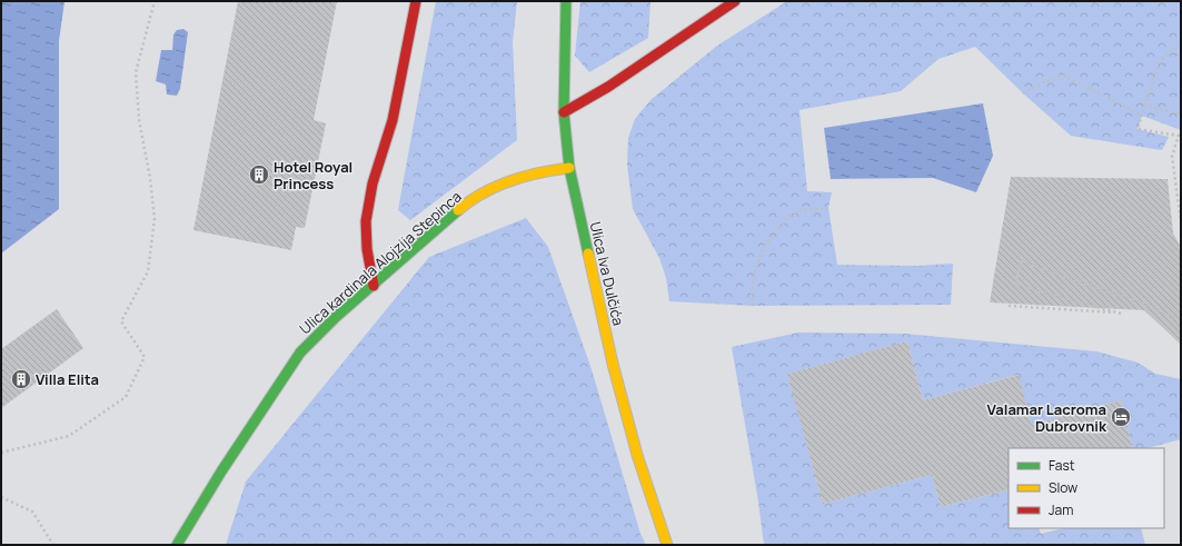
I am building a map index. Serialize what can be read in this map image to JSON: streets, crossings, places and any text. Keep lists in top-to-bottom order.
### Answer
{
  "streets": {
    "street": ["Ulica kardinala Alojzija Stepinca", "Ulica Iva Dulčića"]
  },
  "crossings": [
    ["Ulica kardinala Alojzija Stepinca", "Ulica Iva Dulčića"]
  ],
  "places": {
    "building": ["Hotel Royal Princess", "Villa Elita"],
    "hotel": ["Valamar Lacroma Dubrovnik"]
  },
  "legend": ["Fast", "Slow", "Jam"]
}
